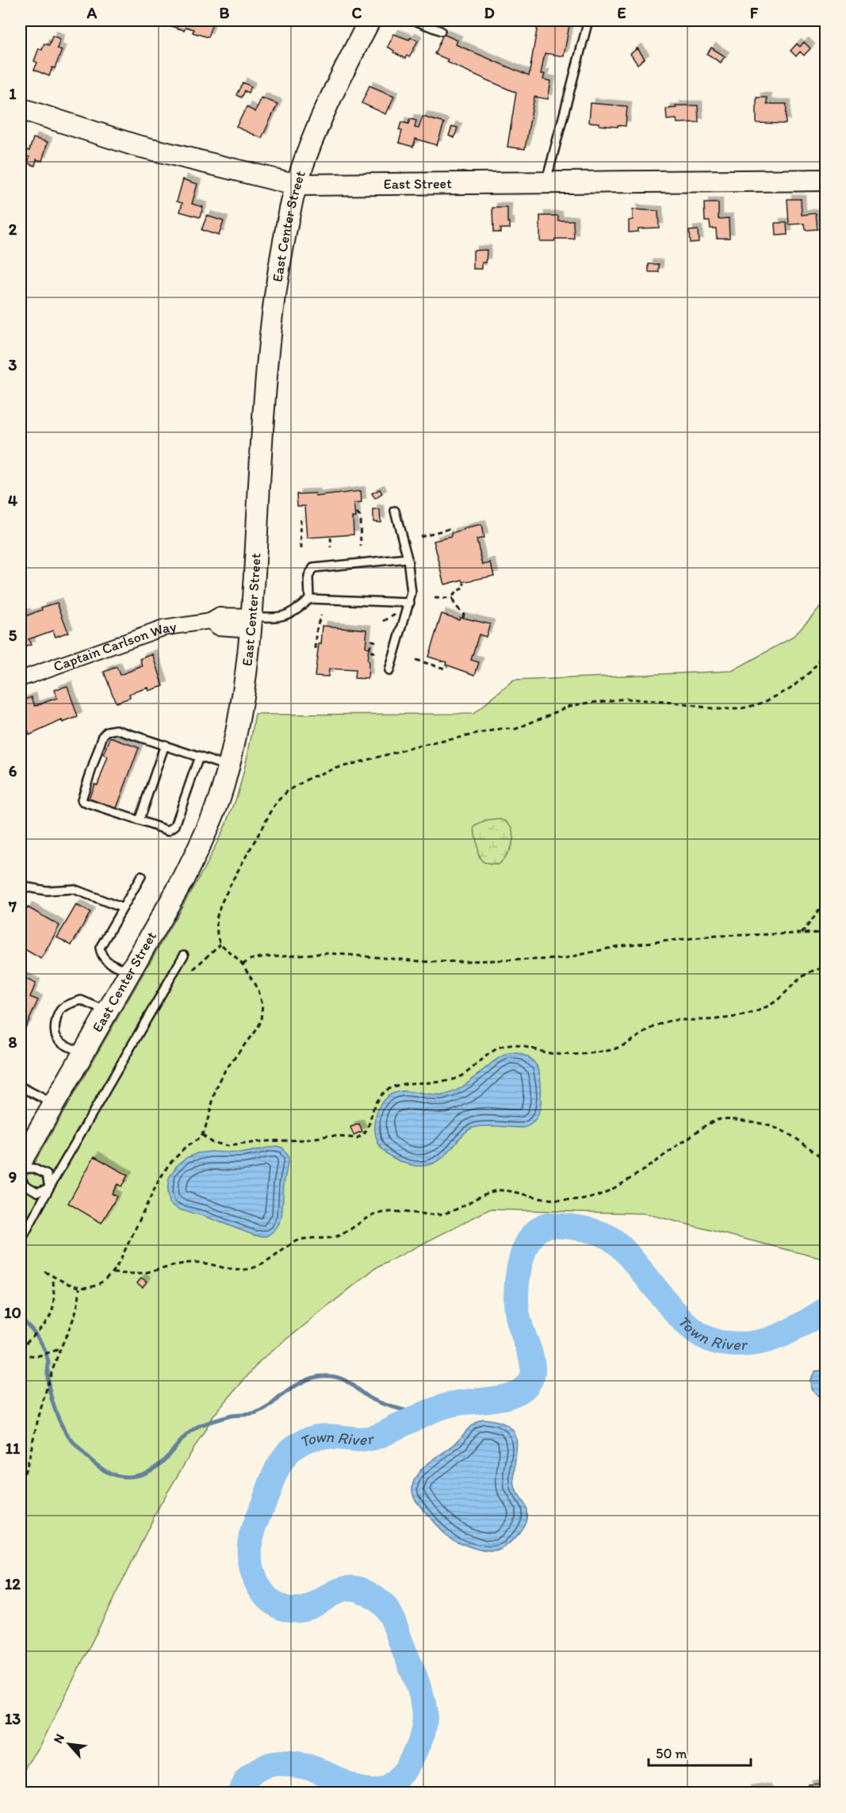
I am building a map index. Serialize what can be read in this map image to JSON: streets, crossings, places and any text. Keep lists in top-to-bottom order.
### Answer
{
  "streets": {
    "main road": ["East Street", "East Center Street"],
    "street": ["Captain Carlson Way"]
  },
  "crossings": [
    ["East Street", "East Center Street"],
    ["East Center Street", "Captain Carlson Way"]
  ],
  "water": ["Town River"],
  "scale_bar": "50 m",
  "north": "top left",
  "grid": {
    "columns": [
      "A",
      "B",
      "C",
      "D",
      "E",
      "F"
    ],
    "rows": [
      "1",
      "2",
      "3",
      "4",
      "5",
      "6",
      "7",
      "8",
      "9",
      "10",
      "11",
      "12",
      "13"
    ]
  }
}
